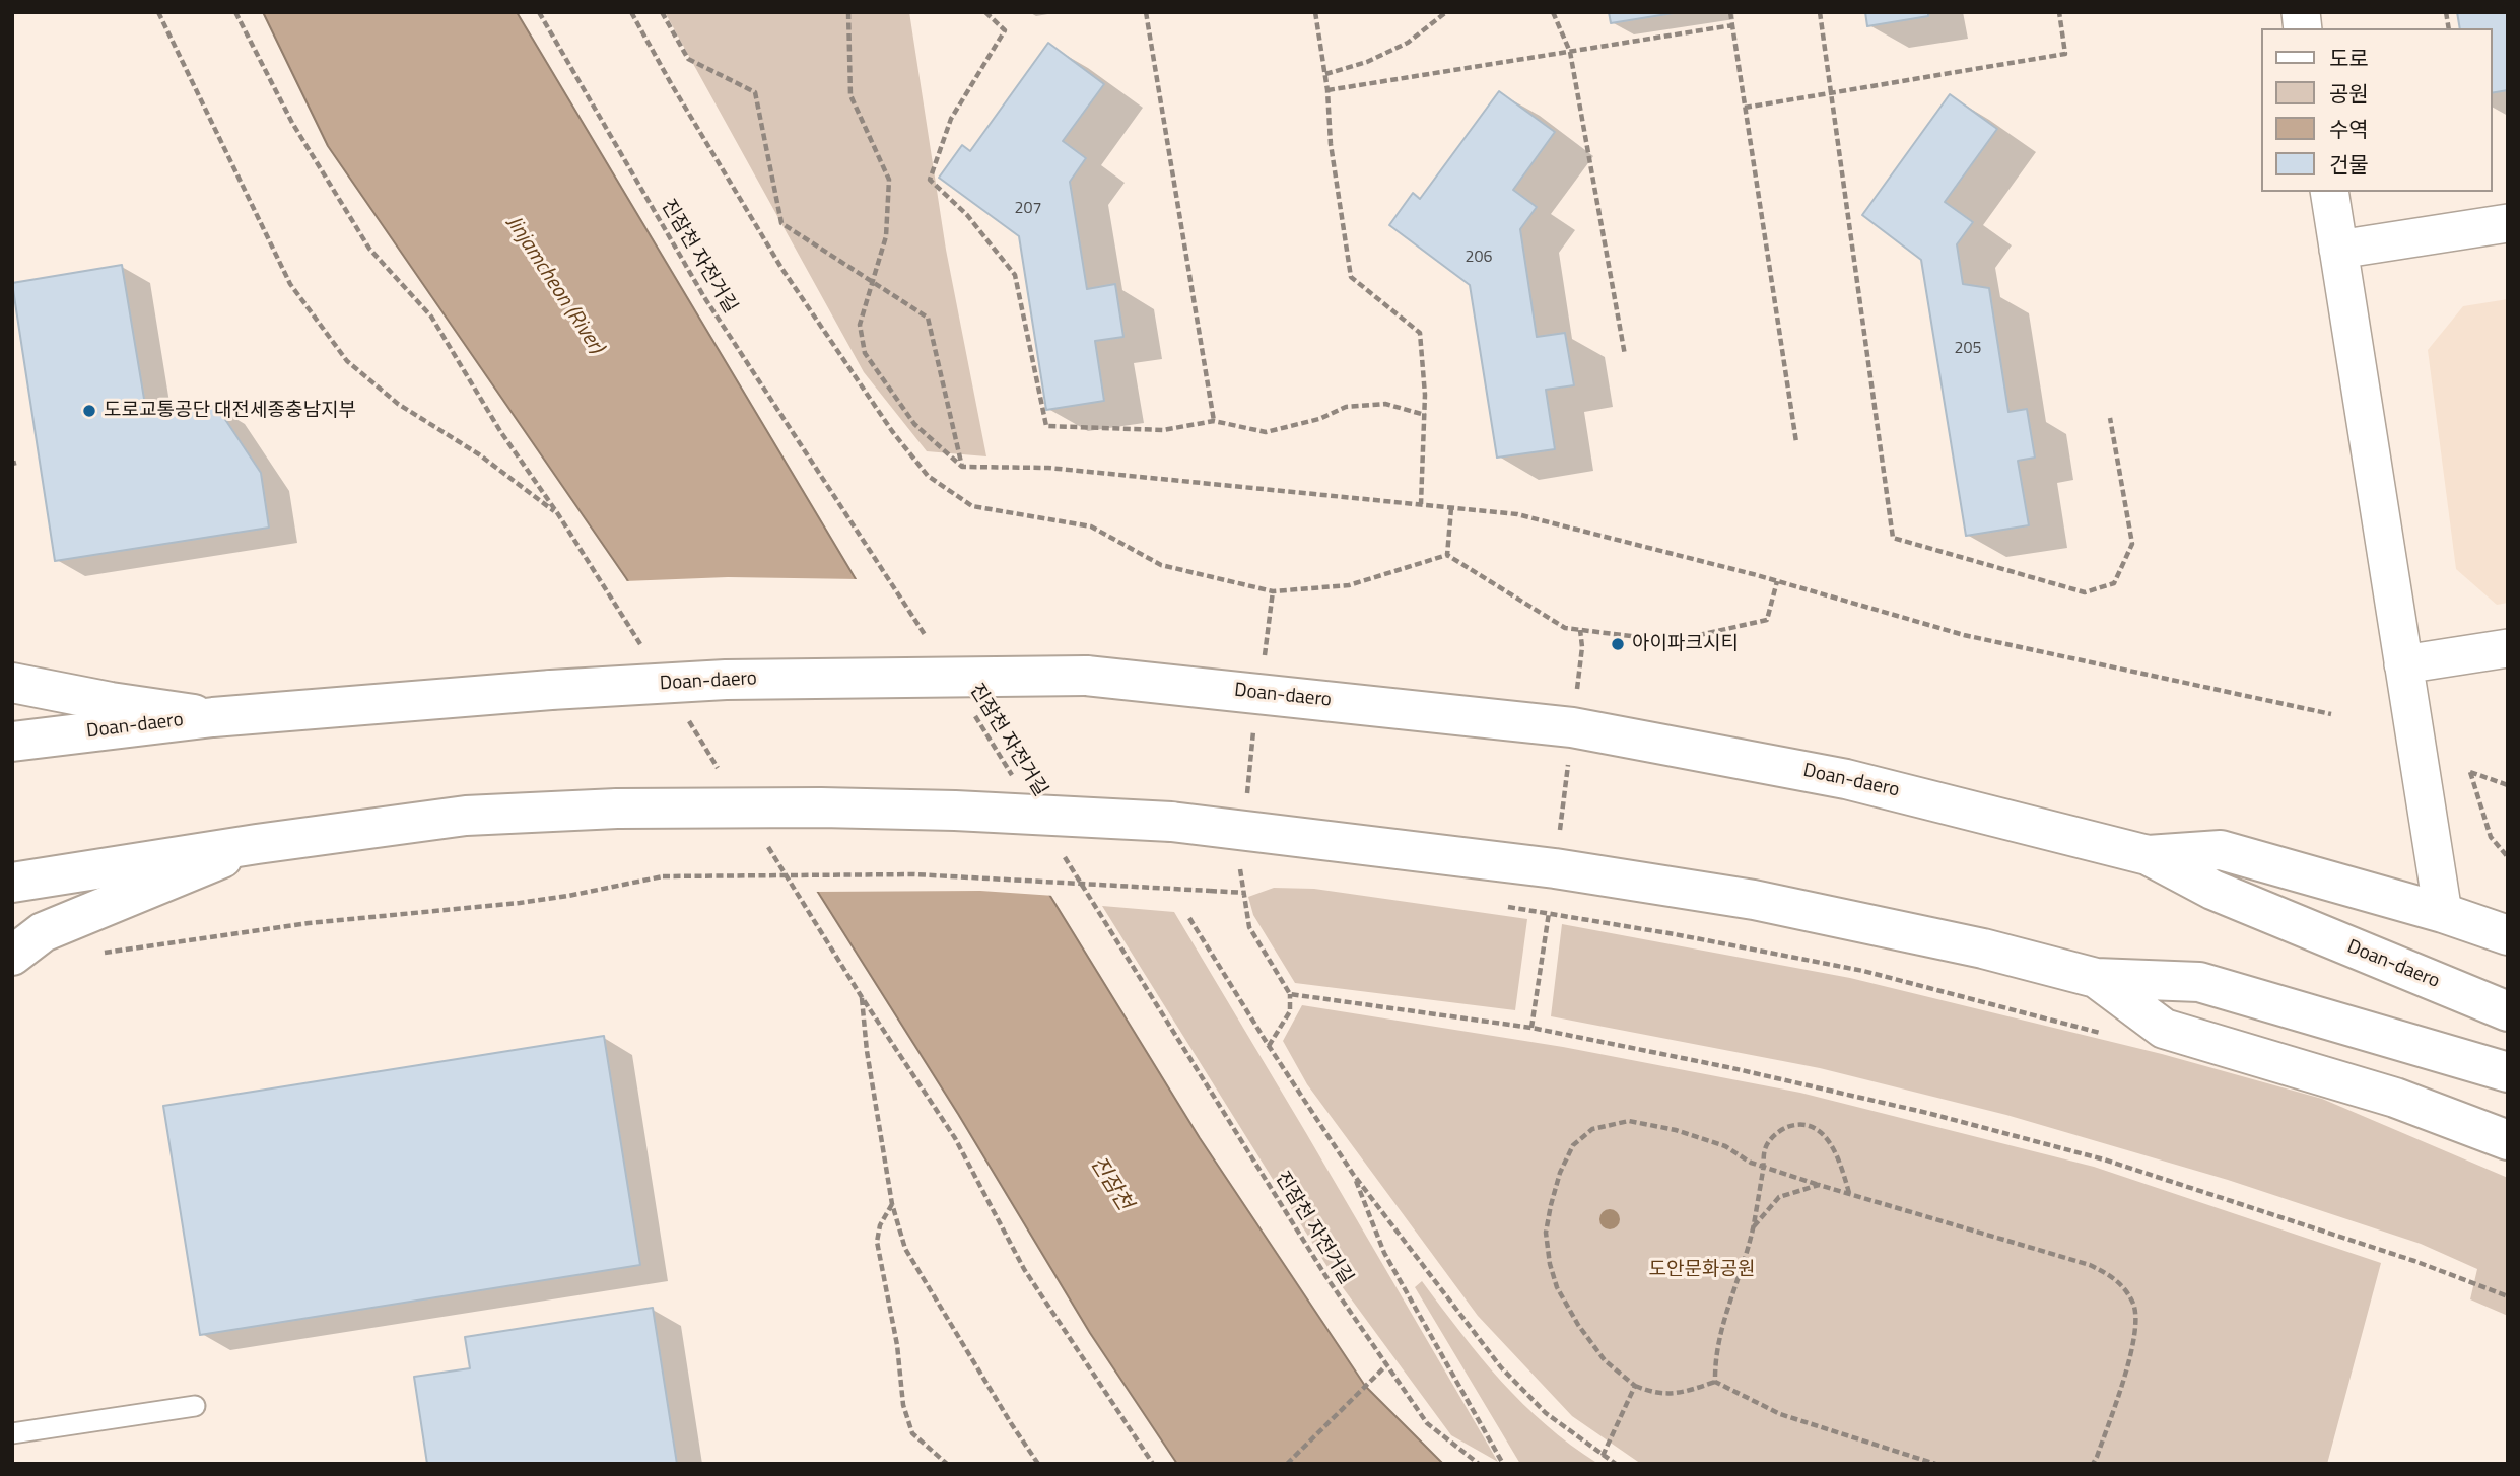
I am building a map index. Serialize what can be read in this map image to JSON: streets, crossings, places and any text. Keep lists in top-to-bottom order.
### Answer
{
  "streets": {
    "main road": ["Doan-daero"],
    "path": ["진잠천 자전거길"]
  },
  "water": ["Jinjamcheon (River)", "진잠천"],
  "parks": ["도안문화공원"],
  "places": ["도로교통공단 대전세종충남지부", "아이파크시티"],
  "house_numbers": ["207", "206", "205"],
  "legend": [
    "도로",
    "공원",
    "수역",
    "건물"
  ]
}
